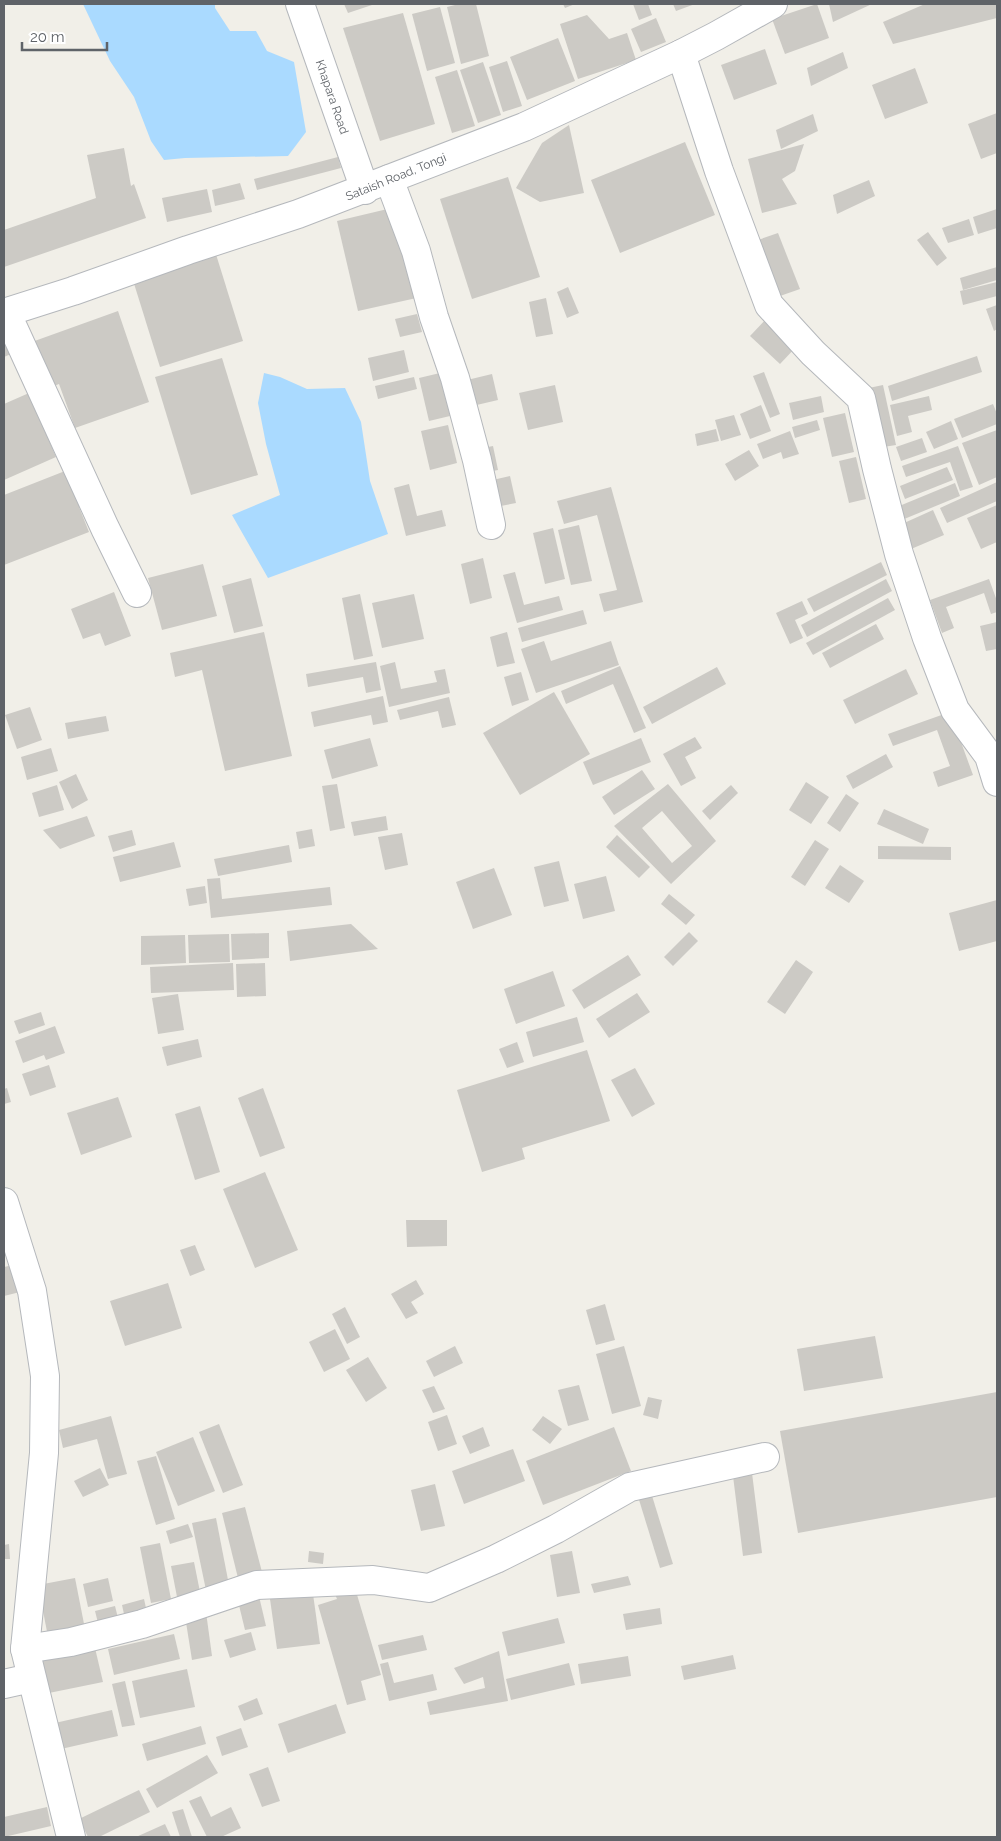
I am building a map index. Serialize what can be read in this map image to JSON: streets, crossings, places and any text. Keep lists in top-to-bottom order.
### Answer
{
  "streets": {
    "street": ["Khapara Road", "Sataish Road, Tongi"]
  },
  "crossings": [
    ["Khapara Road", "Sataish Road, Tongi"]
  ],
  "scale_bar": "20 m"
}
